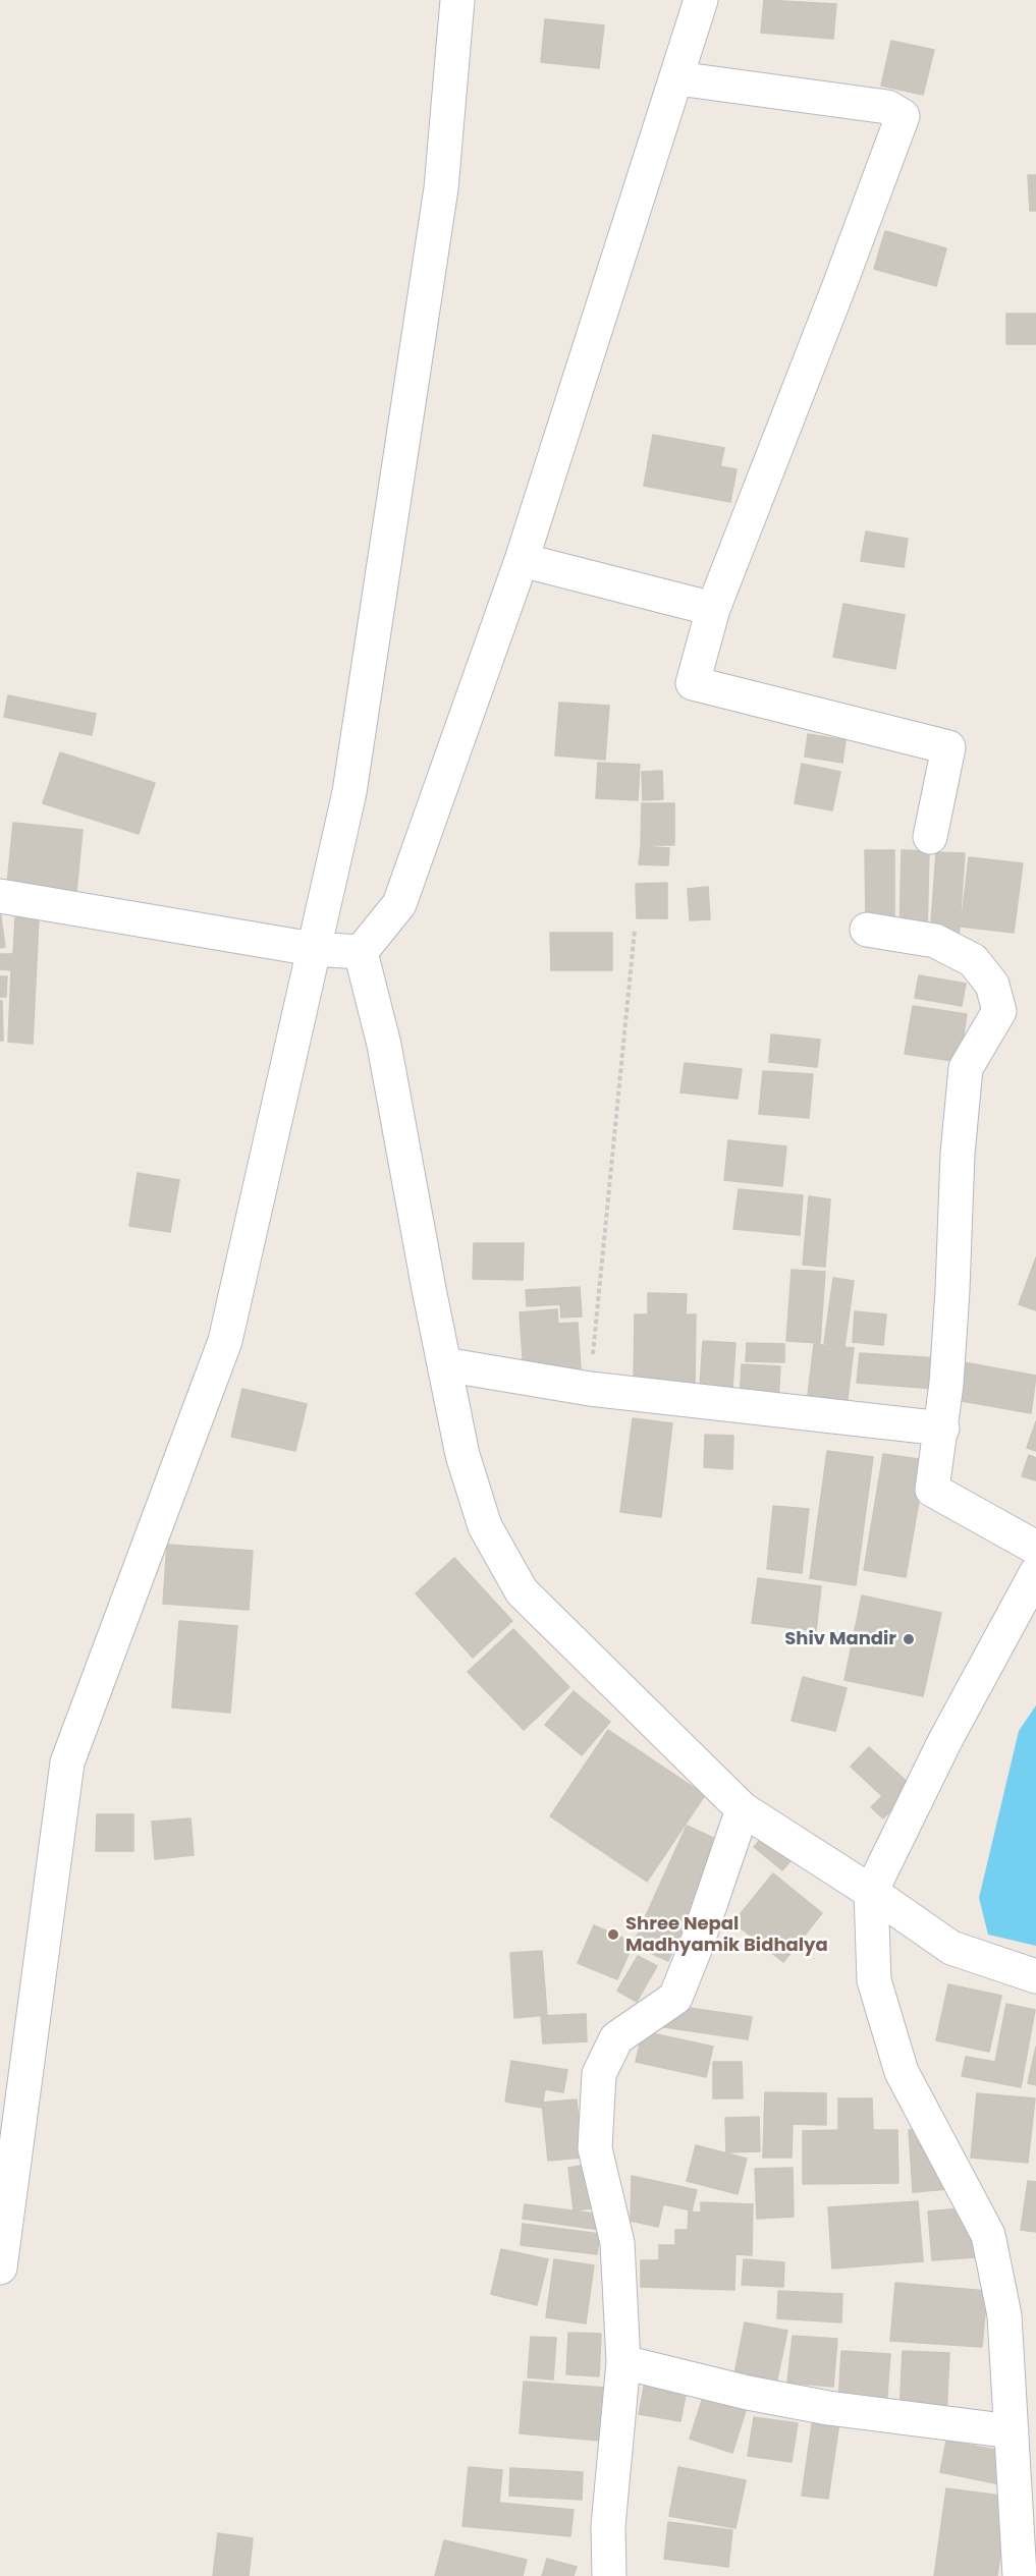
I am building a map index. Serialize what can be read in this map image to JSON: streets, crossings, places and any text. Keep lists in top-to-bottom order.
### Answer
{
  "places": ["Shiv Mandir", "Shree Nepal Madhyamik Bidhalya"]
}
